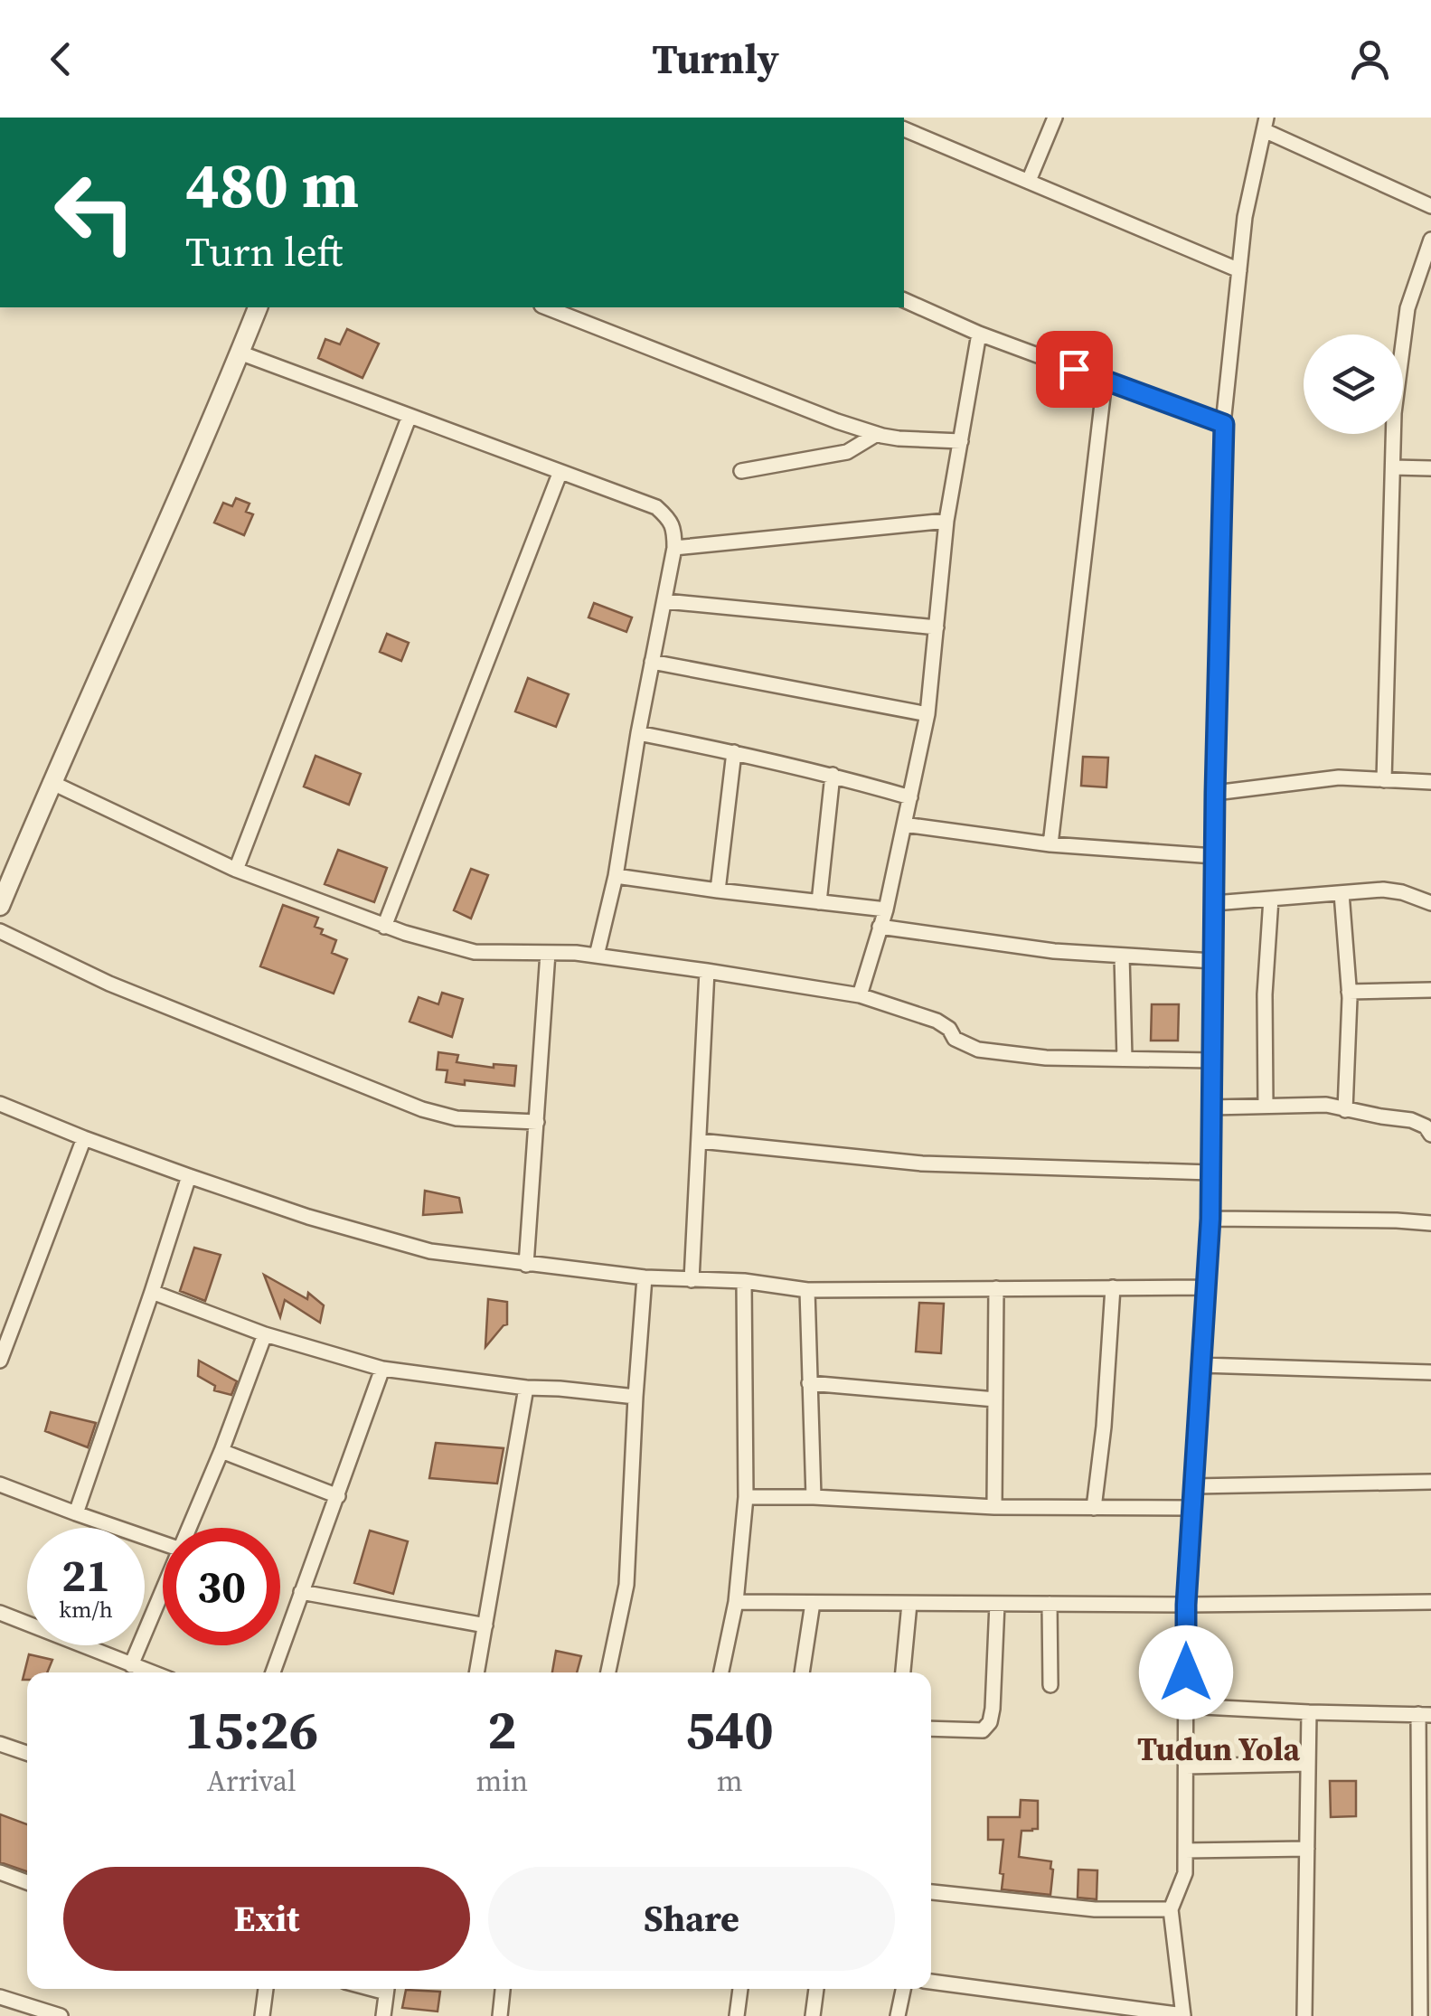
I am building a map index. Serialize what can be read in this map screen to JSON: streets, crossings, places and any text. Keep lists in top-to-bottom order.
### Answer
{
  "districts": ["Tudun Yola"],
  "page": {
    "header": "Turnly",
    "turn": ["480 m", "Turn left"],
    "speed": "21 km/h",
    "limit": "30",
    "eta": [
      "15:26",
      "Arrival",
      "2",
      "min",
      "540",
      "m"
    ],
    "buttons": ["Exit", "Share"]
  }
}
